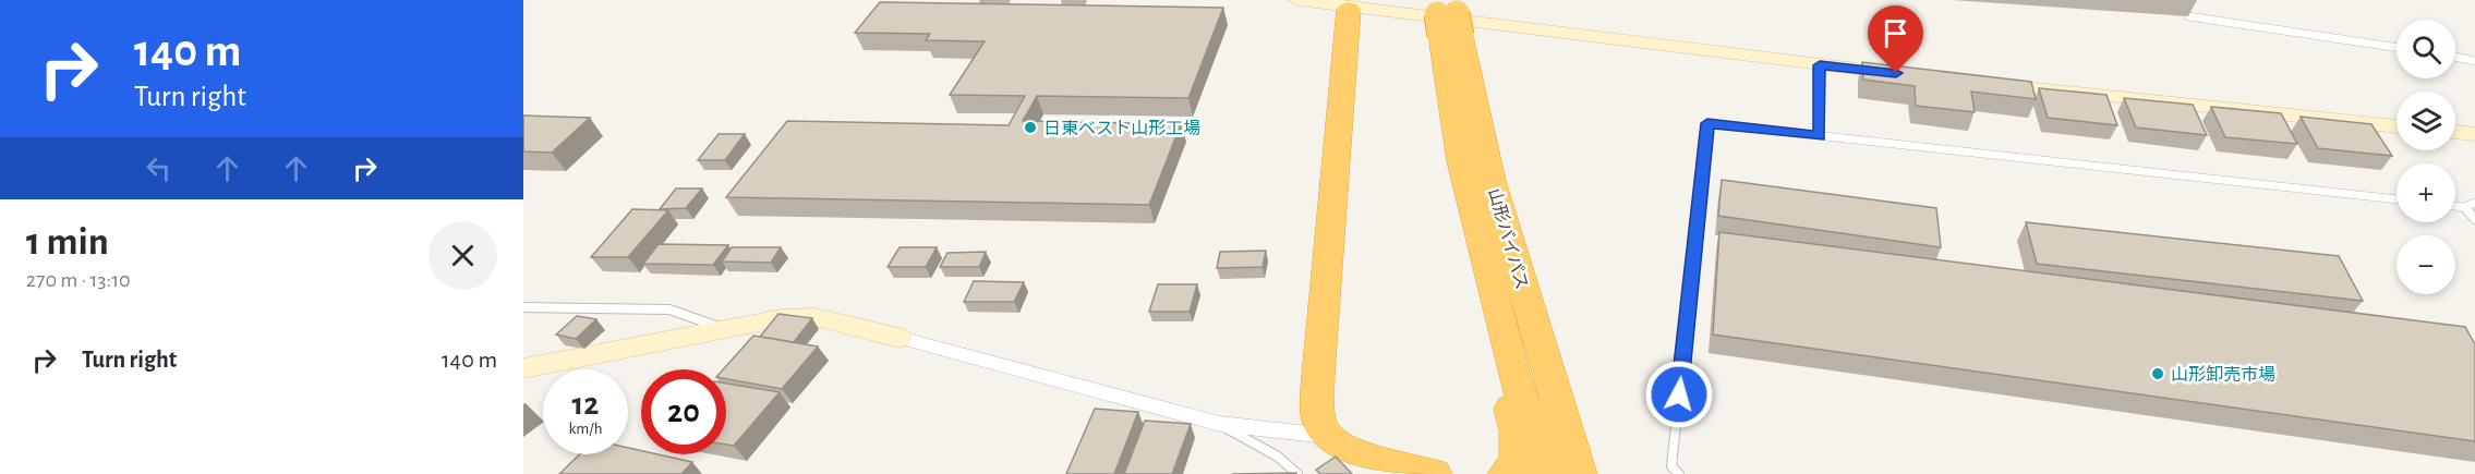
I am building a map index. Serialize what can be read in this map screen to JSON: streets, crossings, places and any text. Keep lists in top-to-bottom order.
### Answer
{
  "streets": {
    "highway": ["山形バイパス"]
  },
  "places": ["日東ベスト山形工場", "山形卸売市場"],
  "page": {
    "turn": ["140 m", "Turn right"],
    "map_buttons": ["+", "−"],
    "heading": ["1 min", "270 m · 13:10"],
    "list": [
      {
        "name": "Turn right",
        "value": "140 m"
      }
    ],
    "speed": "12 km/h",
    "limit": "20"
  }
}
